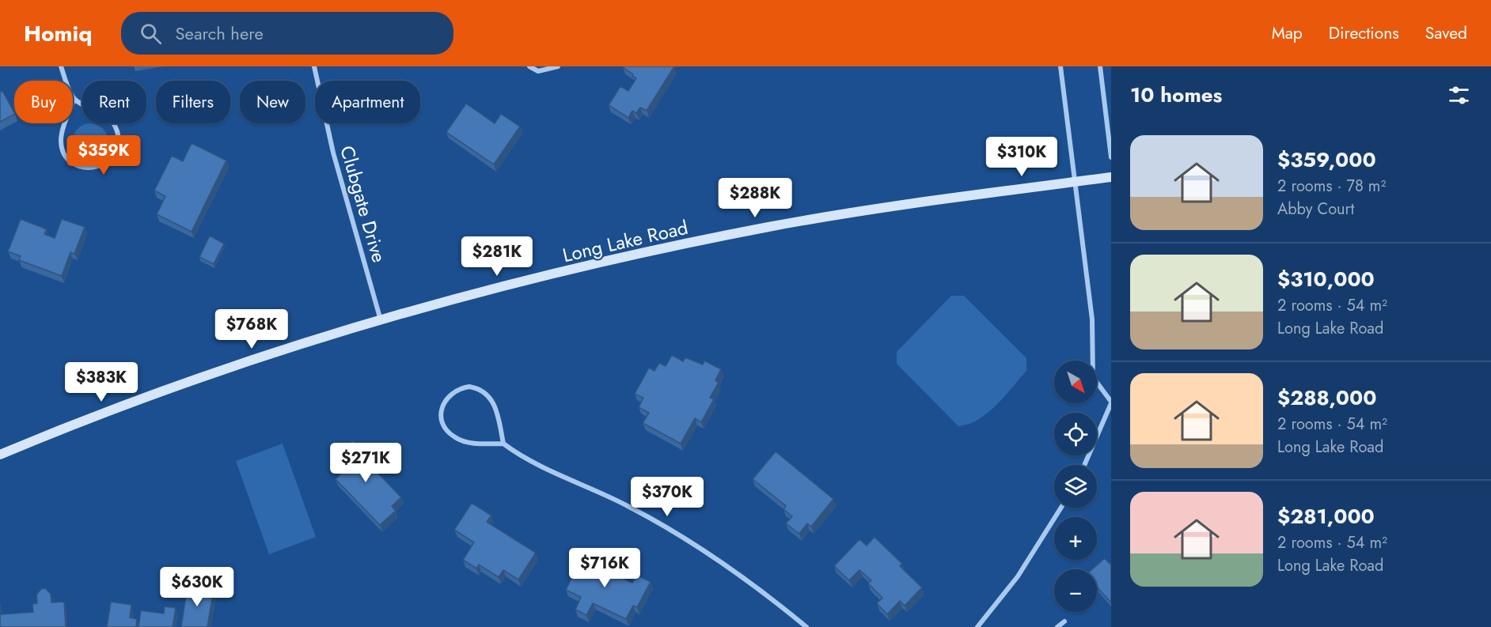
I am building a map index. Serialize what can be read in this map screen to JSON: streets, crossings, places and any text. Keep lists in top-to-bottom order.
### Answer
{
  "streets": {
    "main road": ["Long Lake Road"],
    "street": ["Clubgate Drive"]
  },
  "crossings": [
    ["Clubgate Drive", "Long Lake Road"]
  ],
  "north": "bottom right",
  "page": {
    "header": "Homiq",
    "search": "Search here",
    "nav": ["Map", "Directions", "Saved"],
    "heading": "10 homes",
    "chip": [
      "Buy",
      "Rent",
      "Filters",
      "New",
      "Apartment"
    ],
    "list": [
      {
        "name": "$359,000",
        "note": "2 rooms · 78 m² · Abby Court"
      },
      {
        "name": "$310,000",
        "note": "2 rooms · 54 m² · Long Lake Road"
      },
      {
        "name": "$288,000",
        "note": "2 rooms · 54 m² · Long Lake Road"
      },
      {
        "name": "$281,000",
        "note": "2 rooms · 54 m² · Long Lake Road"
      }
    ],
    "price": [
      "$359K",
      "$310K",
      "$288K",
      "$281K",
      "$768K",
      "$383K",
      "$271K",
      "$370K",
      "$716K",
      "$630K"
    ],
    "map_buttons": ["+", "−"]
  }
}
